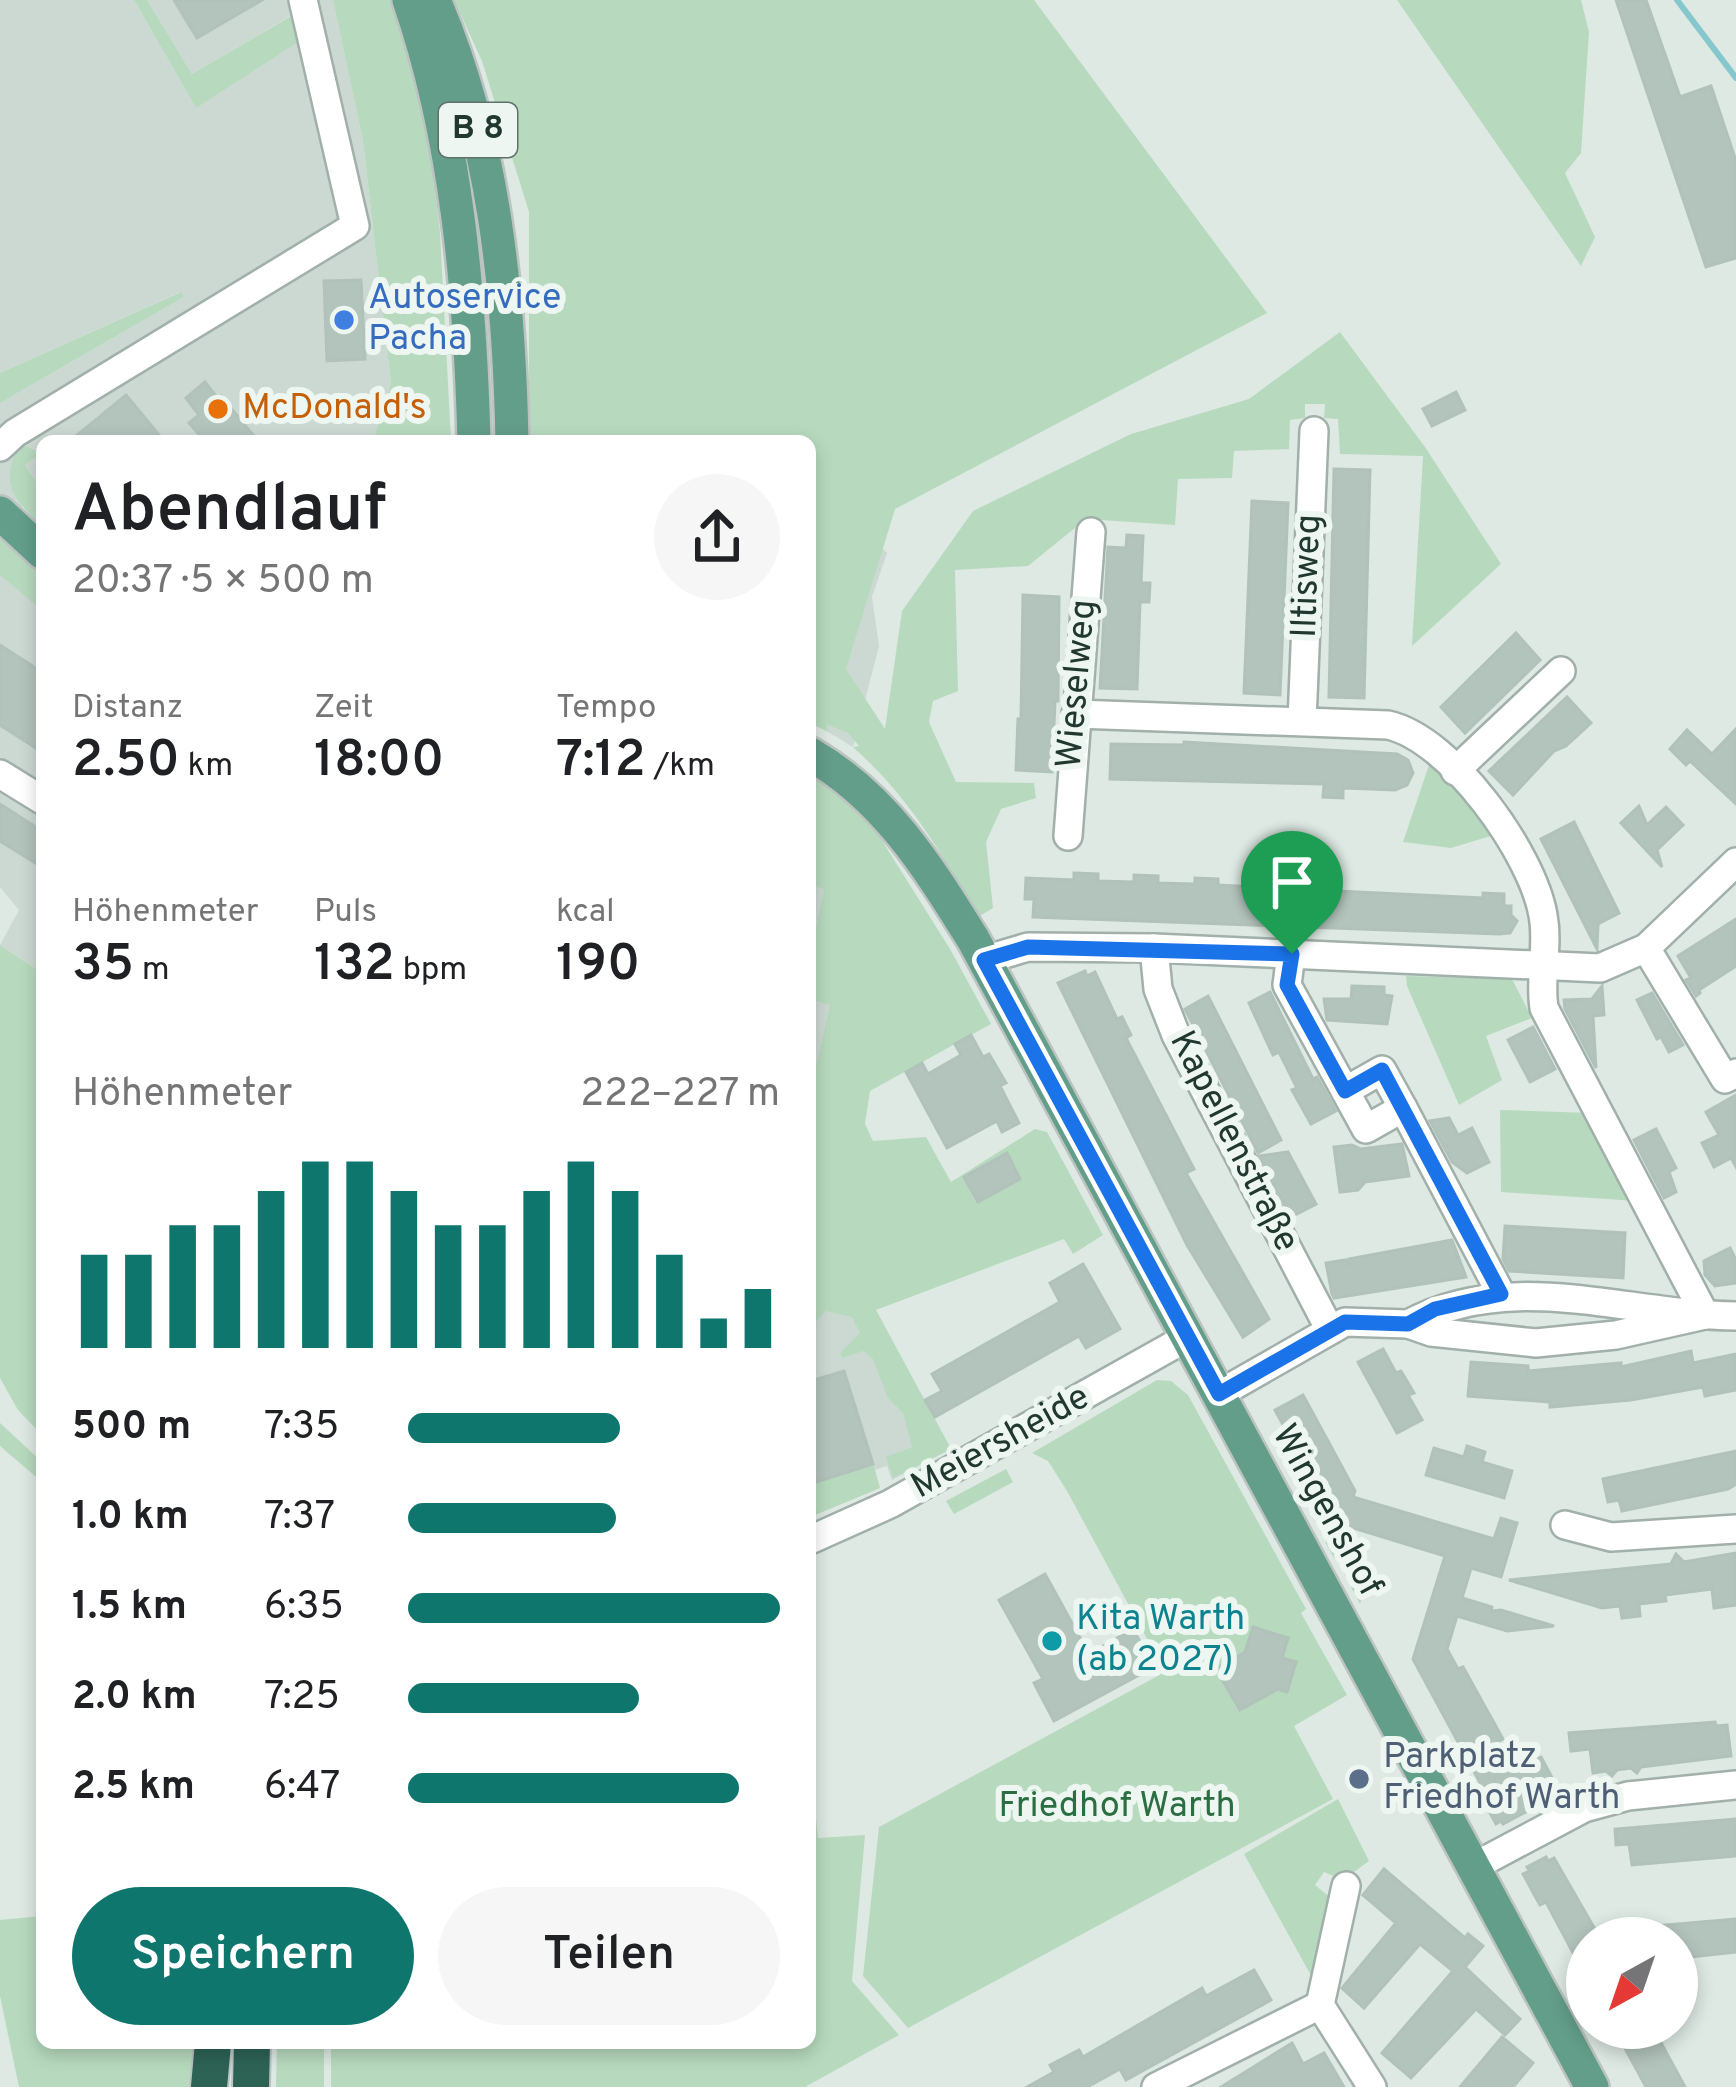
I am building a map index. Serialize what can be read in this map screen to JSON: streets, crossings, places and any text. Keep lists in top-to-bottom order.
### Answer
{
  "streets": {
    "main road": ["B 8", "Wingenshof"],
    "street": [
      "Iltisweg",
      "Wieselweg",
      "Kapellenstraße",
      "Meiersheide"
    ]
  },
  "crossings": [
    ["Meiersheide", "Wingenshof"]
  ],
  "parks": ["Friedhof Warth"],
  "places": [
    "Autoservice Pacha",
    "McDonald's",
    "Kita Warth (ab 2027)",
    "Parkplatz Friedhof Warth"
  ],
  "north": "bottom left",
  "page": {
    "heading": ["Abendlauf", "20:37 · 5 × 500 m"],
    "stats": [
      ["Distanz", "2.50 km"],
      ["Zeit", "18:00"],
      ["Tempo", "7:12 /km"],
      ["Höhenmeter", "35 m"],
      ["Puls", "132 bpm"],
      ["kcal", "190"]
    ],
    "chart": ["Höhenmeter", "222–227 m"],
    "list": [
      {
        "name": "500 m",
        "note": "7:35"
      },
      {
        "name": "1.0 km",
        "note": "7:37"
      },
      {
        "name": "1.5 km",
        "note": "6:35"
      },
      {
        "name": "2.0 km",
        "note": "7:25"
      },
      {
        "name": "2.5 km",
        "note": "6:47"
      }
    ],
    "buttons": ["Speichern", "Teilen"]
  }
}
